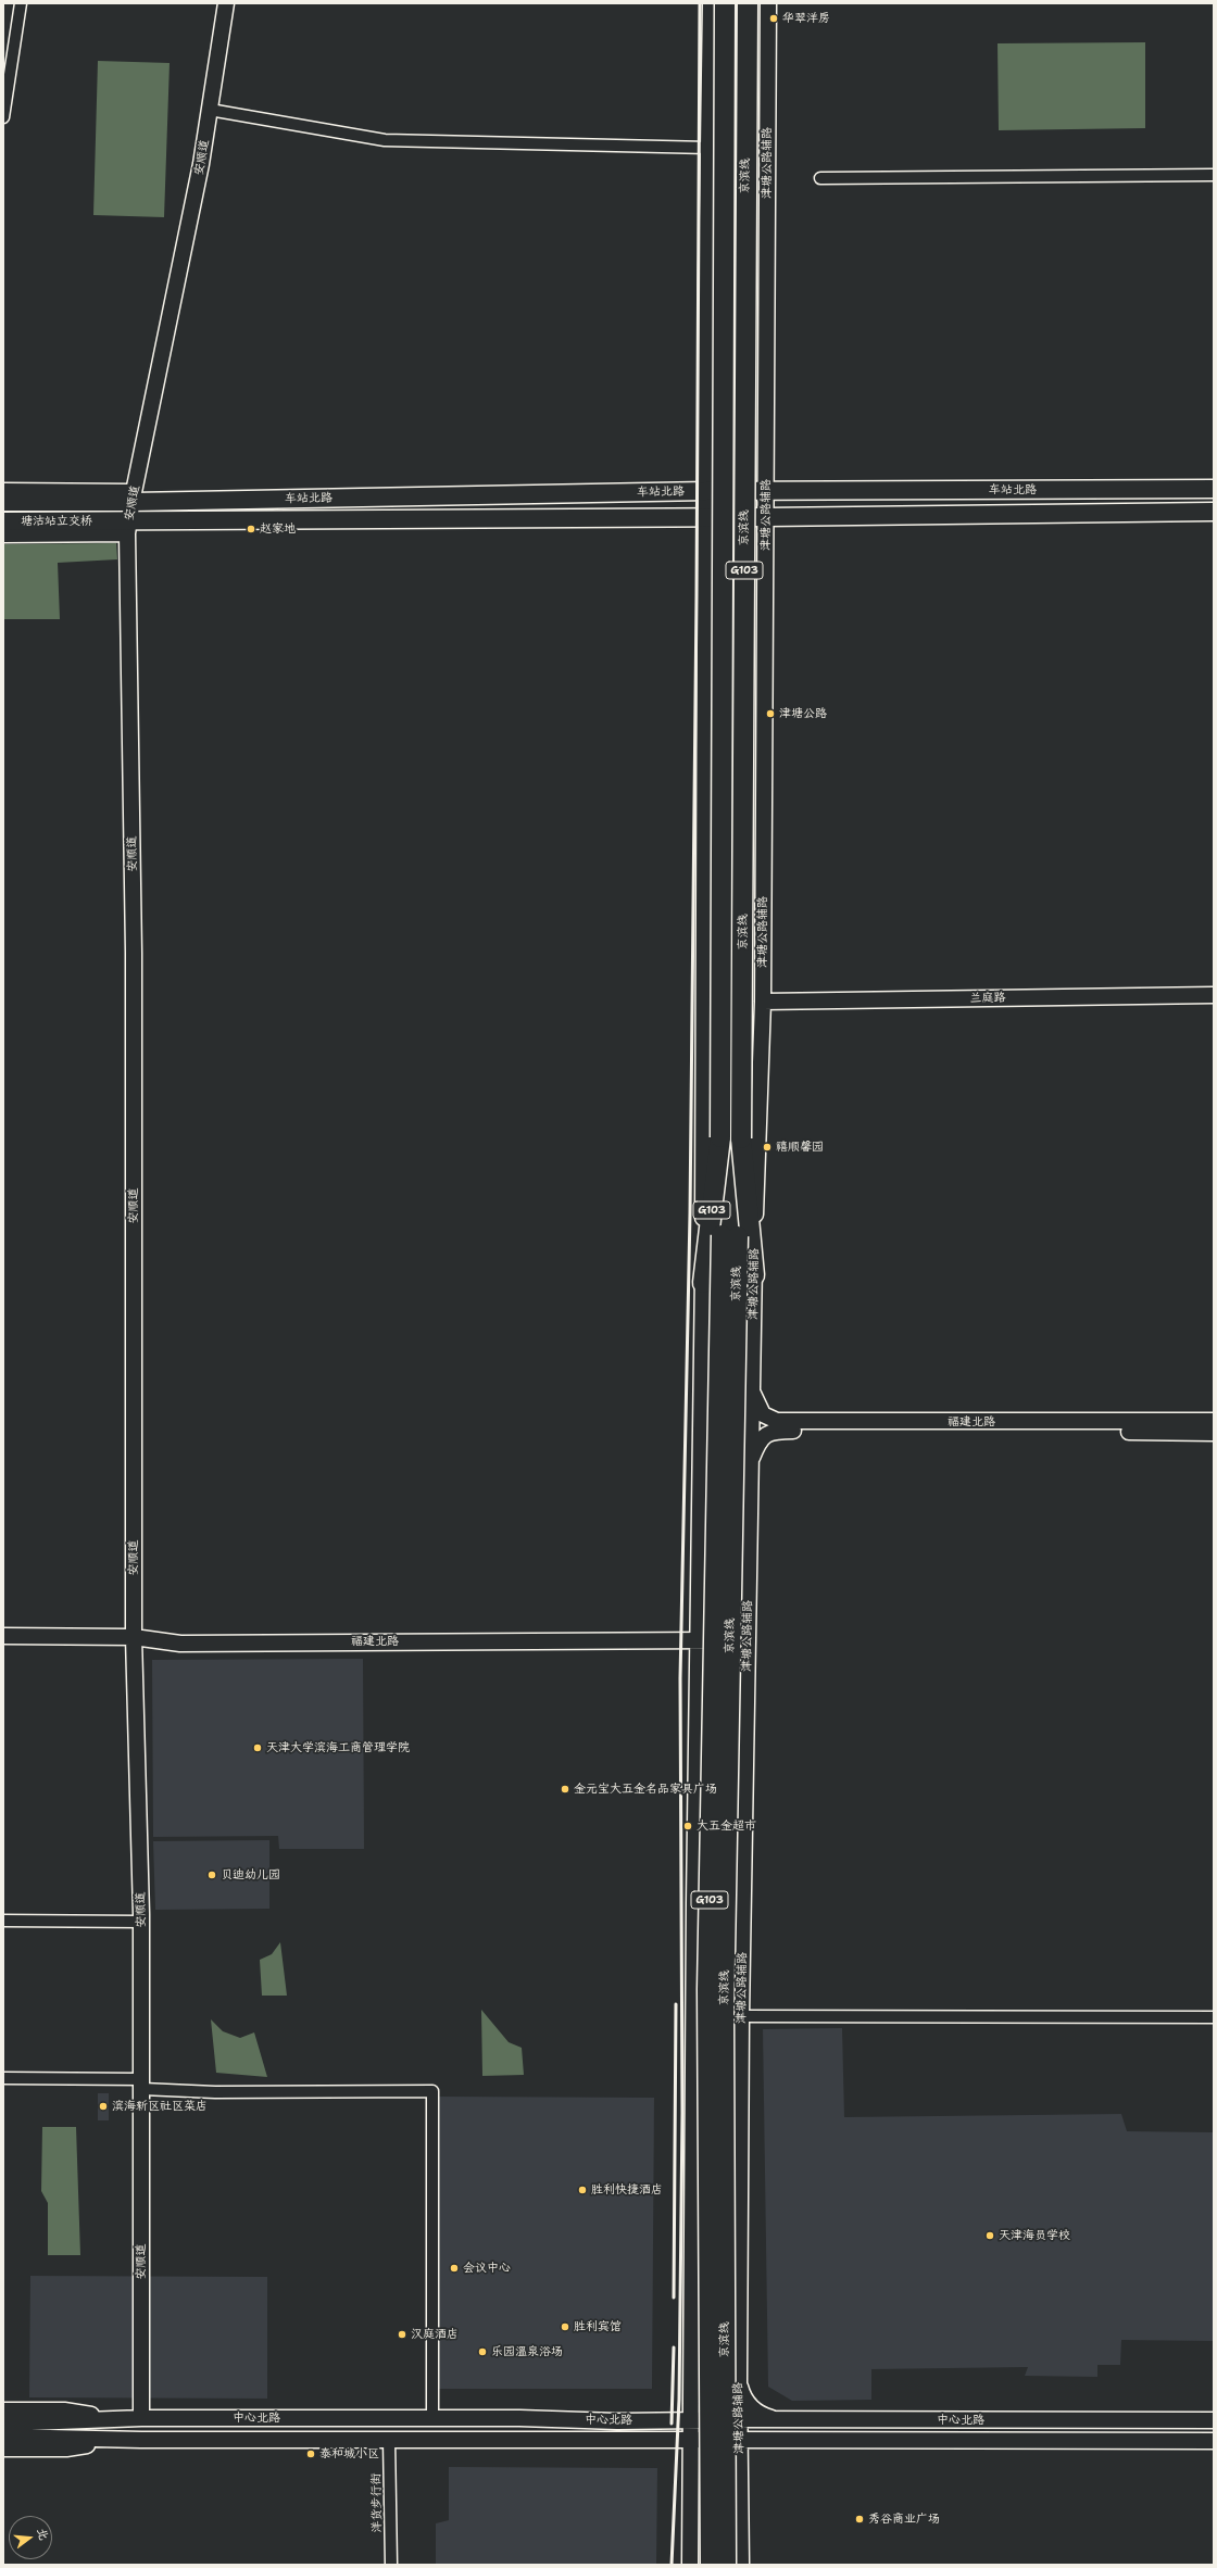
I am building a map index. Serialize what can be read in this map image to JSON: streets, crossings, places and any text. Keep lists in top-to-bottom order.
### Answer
{
  "streets": {
    "highway": ["京滨线", "G103"],
    "main road": [
      "安顺道",
      "津塘公路辅路",
      "车站北路",
      "塘沽站立交桥",
      "兰庭路",
      "福建北路",
      "中心北路"
    ],
    "street": ["洋货步行街"]
  },
  "crossings": [
    ["安顺道", "车站北路"],
    ["安顺道", "福建北路"],
    ["安顺道", "中心北路"],
    ["津塘公路辅路", "车站北路"],
    ["津塘公路辅路", "兰庭路"],
    ["津塘公路辅路", "福建北路"],
    ["津塘公路辅路", "中心北路"],
    ["京滨线", "G103"],
    ["车站北路", "塘沽站立交桥"],
    ["车站北路", "G103"],
    ["G103", "福建北路"],
    ["G103", "中心北路"],
    ["中心北路", "洋货步行街"]
  ],
  "places": [
    "华翠洋房",
    "赵家地",
    "津塘公路",
    "禧顺馨园",
    "天津大学滨海工商管理学院",
    "金元宝大五金名品家具广场",
    "大五金超市",
    "贝迪幼儿园",
    "滨海新区社区菜店",
    "胜利快捷酒店",
    "天津海员学校",
    "会议中心",
    "胜利宾馆",
    "汉庭酒店",
    "乐园温泉浴场",
    "泰和城小区",
    "秀谷商业广场"
  ],
  "north": "right"
}
